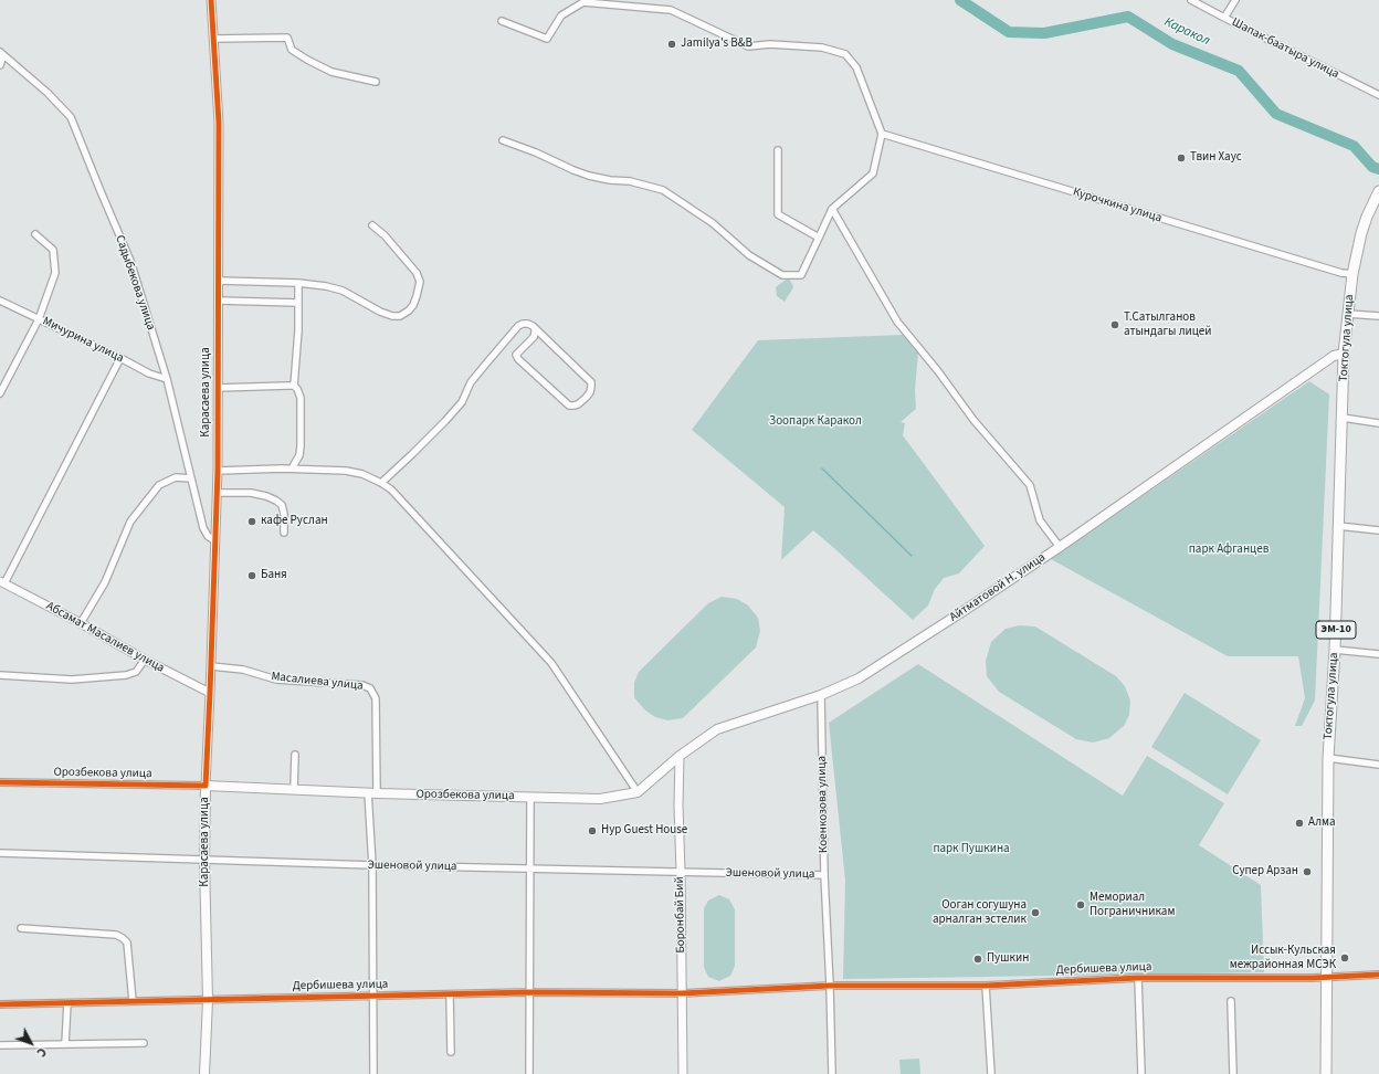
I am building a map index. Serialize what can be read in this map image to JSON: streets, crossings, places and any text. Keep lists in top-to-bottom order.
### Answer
{
  "streets": {
    "highway": ["Токтогула улица", "ЭМ-10"],
    "main road": ["Карасаева улица", "Айтматовой Н. улица", "Орозбекова улица"],
    "street": [
      "Шапак-баатыра улица",
      "Курочкина улица",
      "Садыбекова улица",
      "Мичурина улица",
      "Абсамат Масалиев улица",
      "Масалиева улица",
      "Коенкозова улица",
      "Эшеновой улица",
      "Боронбай Бий",
      "Дербишева улица"
    ]
  },
  "crossings": [
    ["Курочкина улица", "Токтогула улица"],
    ["Садыбекова улица", "Мичурина улица"],
    ["Садыбекова улица", "Карасаева улица"],
    ["Токтогула улица", "Айтматовой Н. улица"],
    ["Токтогула улица", "Дербишева улица"],
    ["Карасаева улица", "Абсамат Масалиев улица"],
    ["Карасаева улица", "Масалиева улица"],
    ["Карасаева улица", "Орозбекова улица"],
    ["Карасаева улица", "Эшеновой улица"],
    ["Карасаева улица", "Дербишева улица"],
    ["Айтматовой Н. улица", "Орозбекова улица"],
    ["Айтматовой Н. улица", "Коенкозова улица"],
    ["Айтматовой Н. улица", "Боронбай Бий"],
    ["Масалиева улица", "Орозбекова улица"],
    ["Коенкозова улица", "Эшеновой улица"],
    ["Коенкозова улица", "Дербишева улица"],
    ["Эшеновой улица", "Боронбай Бий"],
    ["Боронбай Бий", "Дербишева улица"]
  ],
  "water": ["Каракол"],
  "parks": ["Зоопарк Каракол", "парк Афганцев", "парк Пушкина"],
  "places": [
    "Jamilya's B&B",
    "Твин Хаус",
    "Т.Сатылганов атындагы лицей",
    "кафе Руслан",
    "Баня",
    "Алма",
    "Нур Guest House",
    "Супер Арзан",
    "Мемориал Пограничникам",
    "Ооган согушуна арналган эстелик",
    "Иссык-Кульская межрайонная МСЭК",
    "Пушкин"
  ],
  "north": "bottom right"
}
